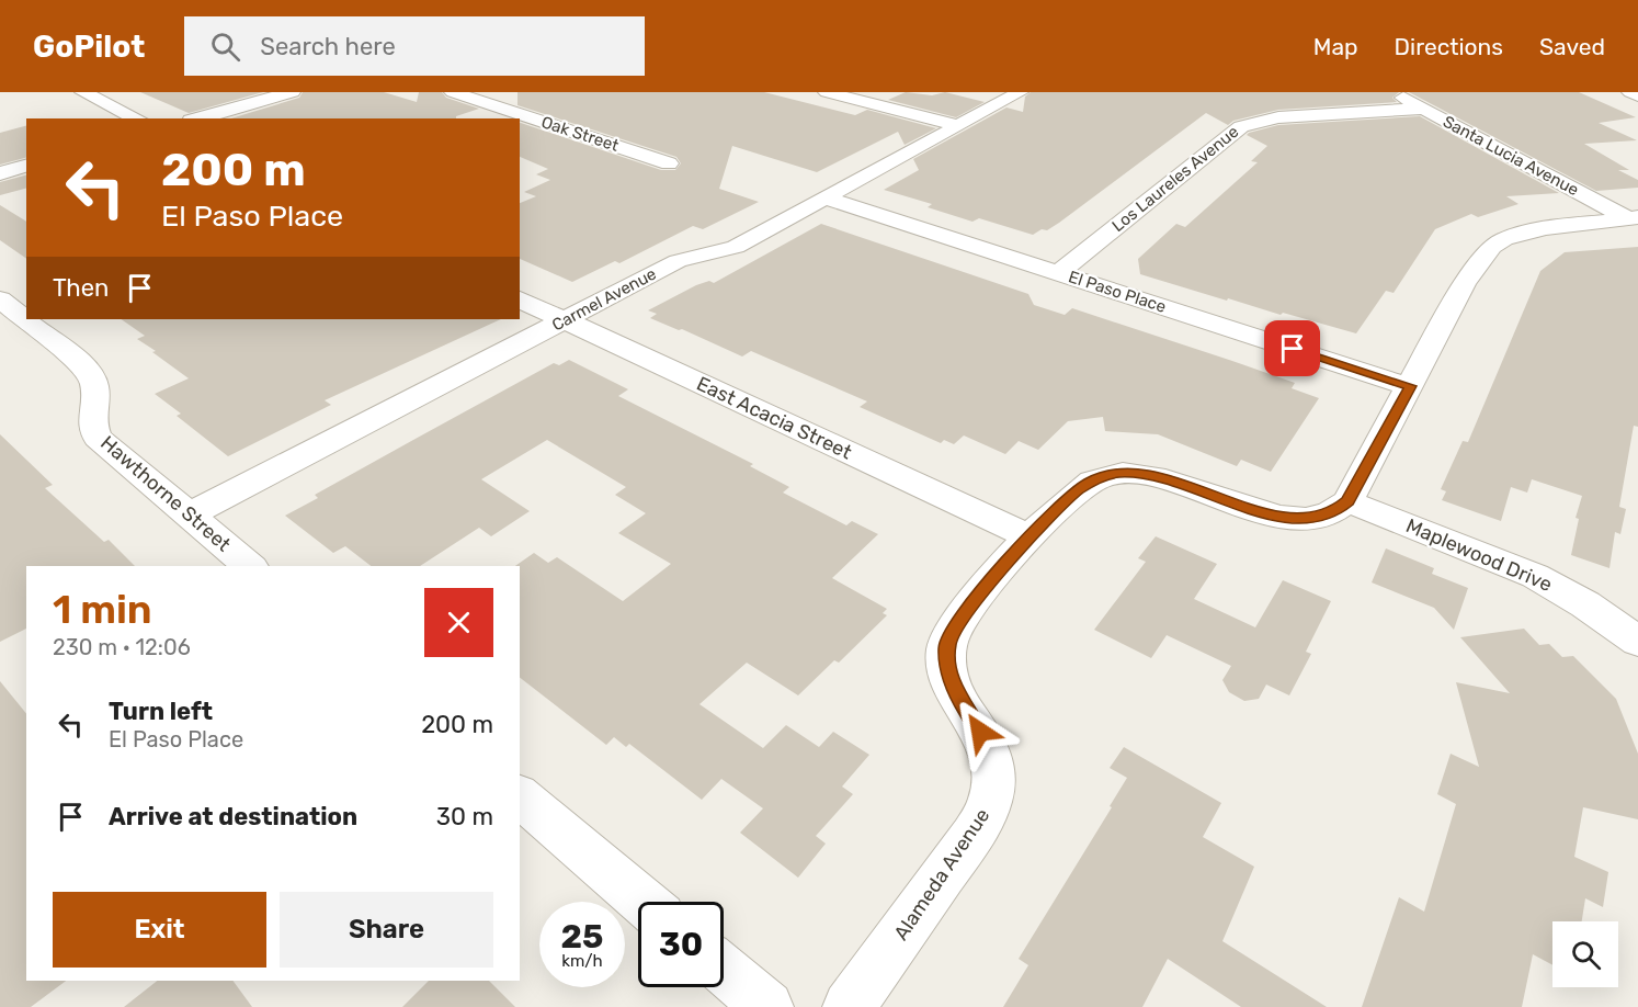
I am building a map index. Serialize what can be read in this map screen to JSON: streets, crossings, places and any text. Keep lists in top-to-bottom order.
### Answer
{
  "streets": {
    "street": [
      "Oak Street",
      "Santa Lucia Avenue",
      "Los Laureles Avenue",
      "El Paso Place",
      "Carmel Avenue",
      "East Acacia Street",
      "Hawthorne Street",
      "Maplewood Drive",
      "Alameda Avenue"
    ]
  },
  "crossings": [
    ["Santa Lucia Avenue", "Los Laureles Avenue"],
    ["Los Laureles Avenue", "El Paso Place"],
    ["El Paso Place", "Carmel Avenue"],
    ["Carmel Avenue", "East Acacia Street"],
    ["Carmel Avenue", "Hawthorne Street"],
    ["East Acacia Street", "Alameda Avenue"],
    ["Maplewood Drive", "Alameda Avenue"]
  ],
  "page": {
    "header": "GoPilot",
    "search": "Search here",
    "nav": ["Map", "Directions", "Saved"],
    "turn": ["200 m", "El Paso Place"],
    "then": "Then",
    "heading": ["1 min", "230 m · 12:06"],
    "list": [
      {
        "name": "Turn left",
        "note": "El Paso Place",
        "value": "200 m"
      },
      {
        "name": "Arrive at destination",
        "value": "30 m"
      }
    ],
    "buttons": ["Exit", "Share"],
    "speed": "25 km/h",
    "limit": "30"
  }
}
